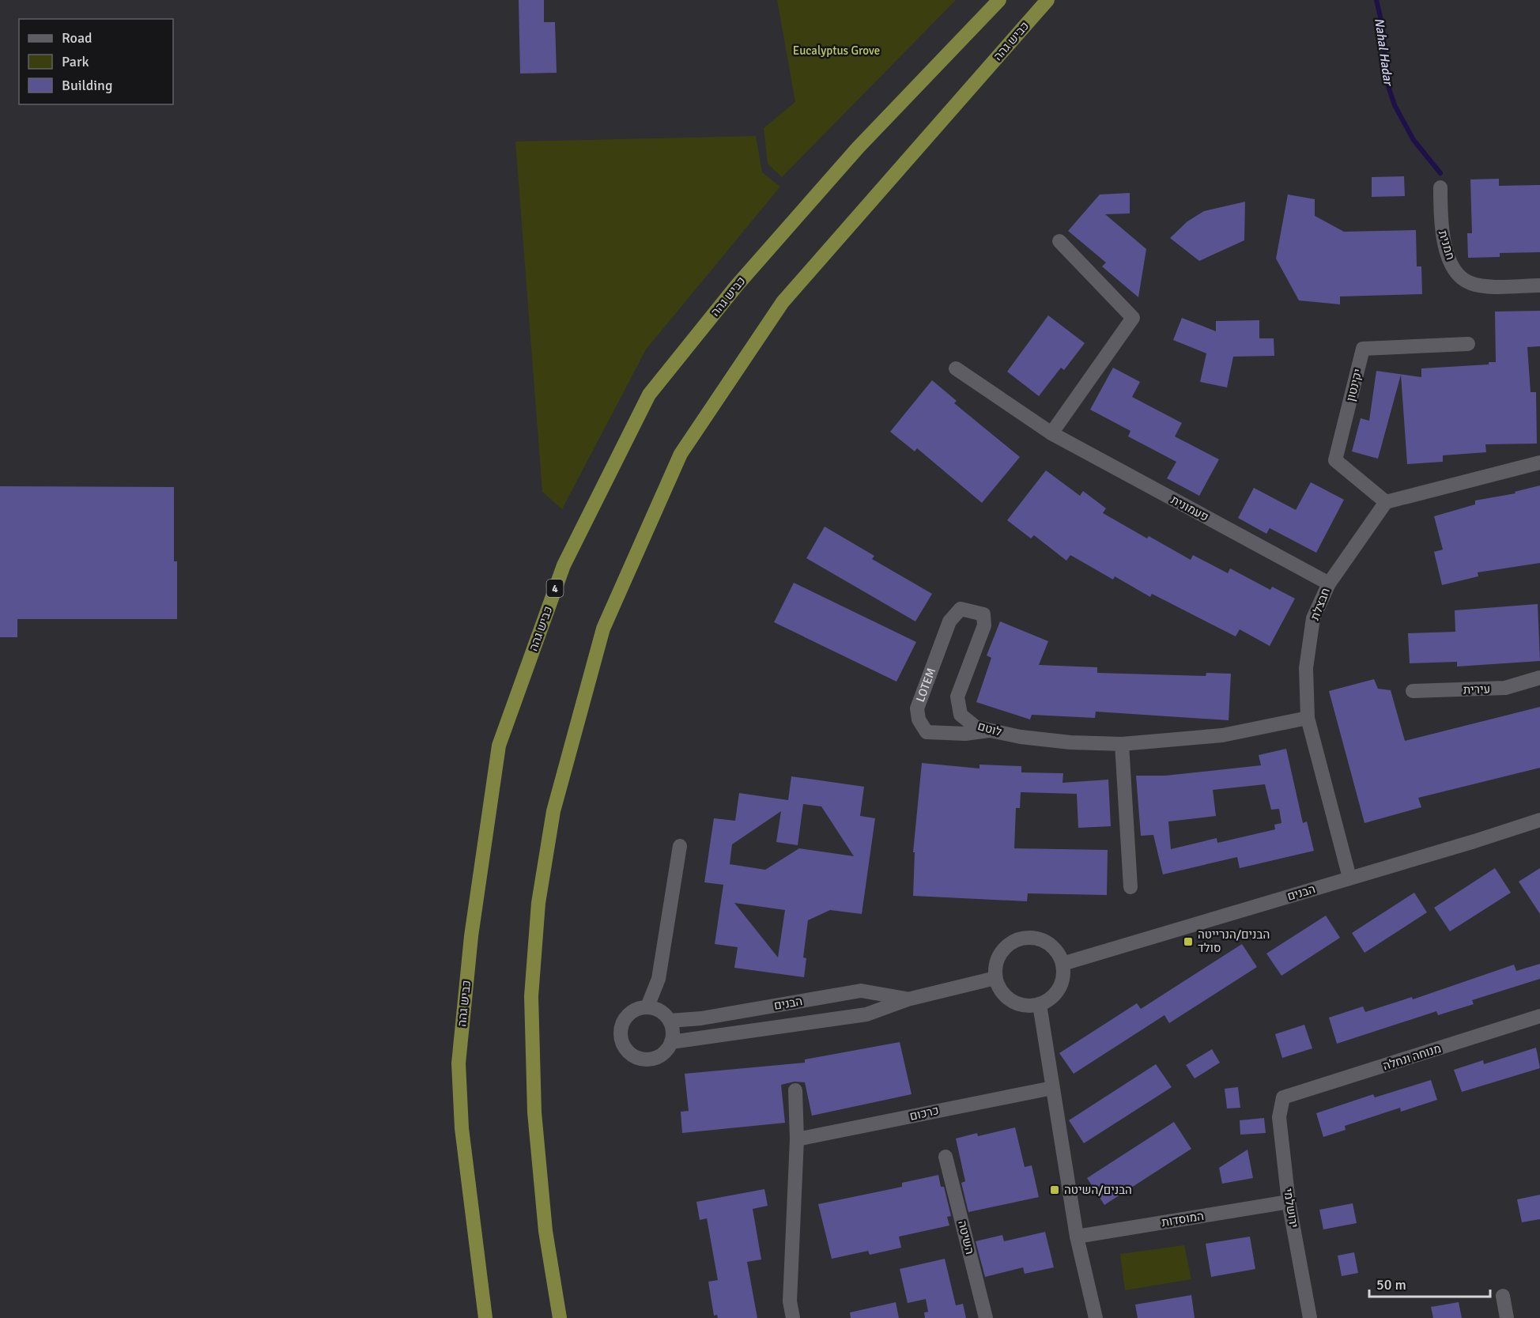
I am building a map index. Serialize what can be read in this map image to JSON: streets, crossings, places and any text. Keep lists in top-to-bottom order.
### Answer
{
  "streets": {
    "highway": ["כביש גהה", "4"],
    "street": [
      "חמנית",
      "יקינטון",
      "פעמונית",
      "חבצלת",
      "LOTEM",
      "עירית",
      "לוטם",
      "הבנים",
      "מנוחה ונחלה",
      "כרכום",
      "ירושלמי",
      "המוסדות",
      "השיטה"
    ]
  },
  "crossings": [
    ["יקינטון", "חבצלת"],
    ["פעמונית", "חבצלת"],
    ["חבצלת", "לוטם"],
    ["חבצלת", "הבנים"],
    ["LOTEM", "לוטם"],
    ["מנוחה ונחלה", "ירושלמי"],
    ["ירושלמי", "המוסדות"]
  ],
  "water": ["Nahal Hadar"],
  "parks": ["Eucalyptus Grove"],
  "places": {
    "transit": ["הבנים/הנרייטה סולד", "הבנים/השיטה"]
  },
  "legend": ["Road", "Park", "Building"],
  "scale_bar": "50 m"
}
